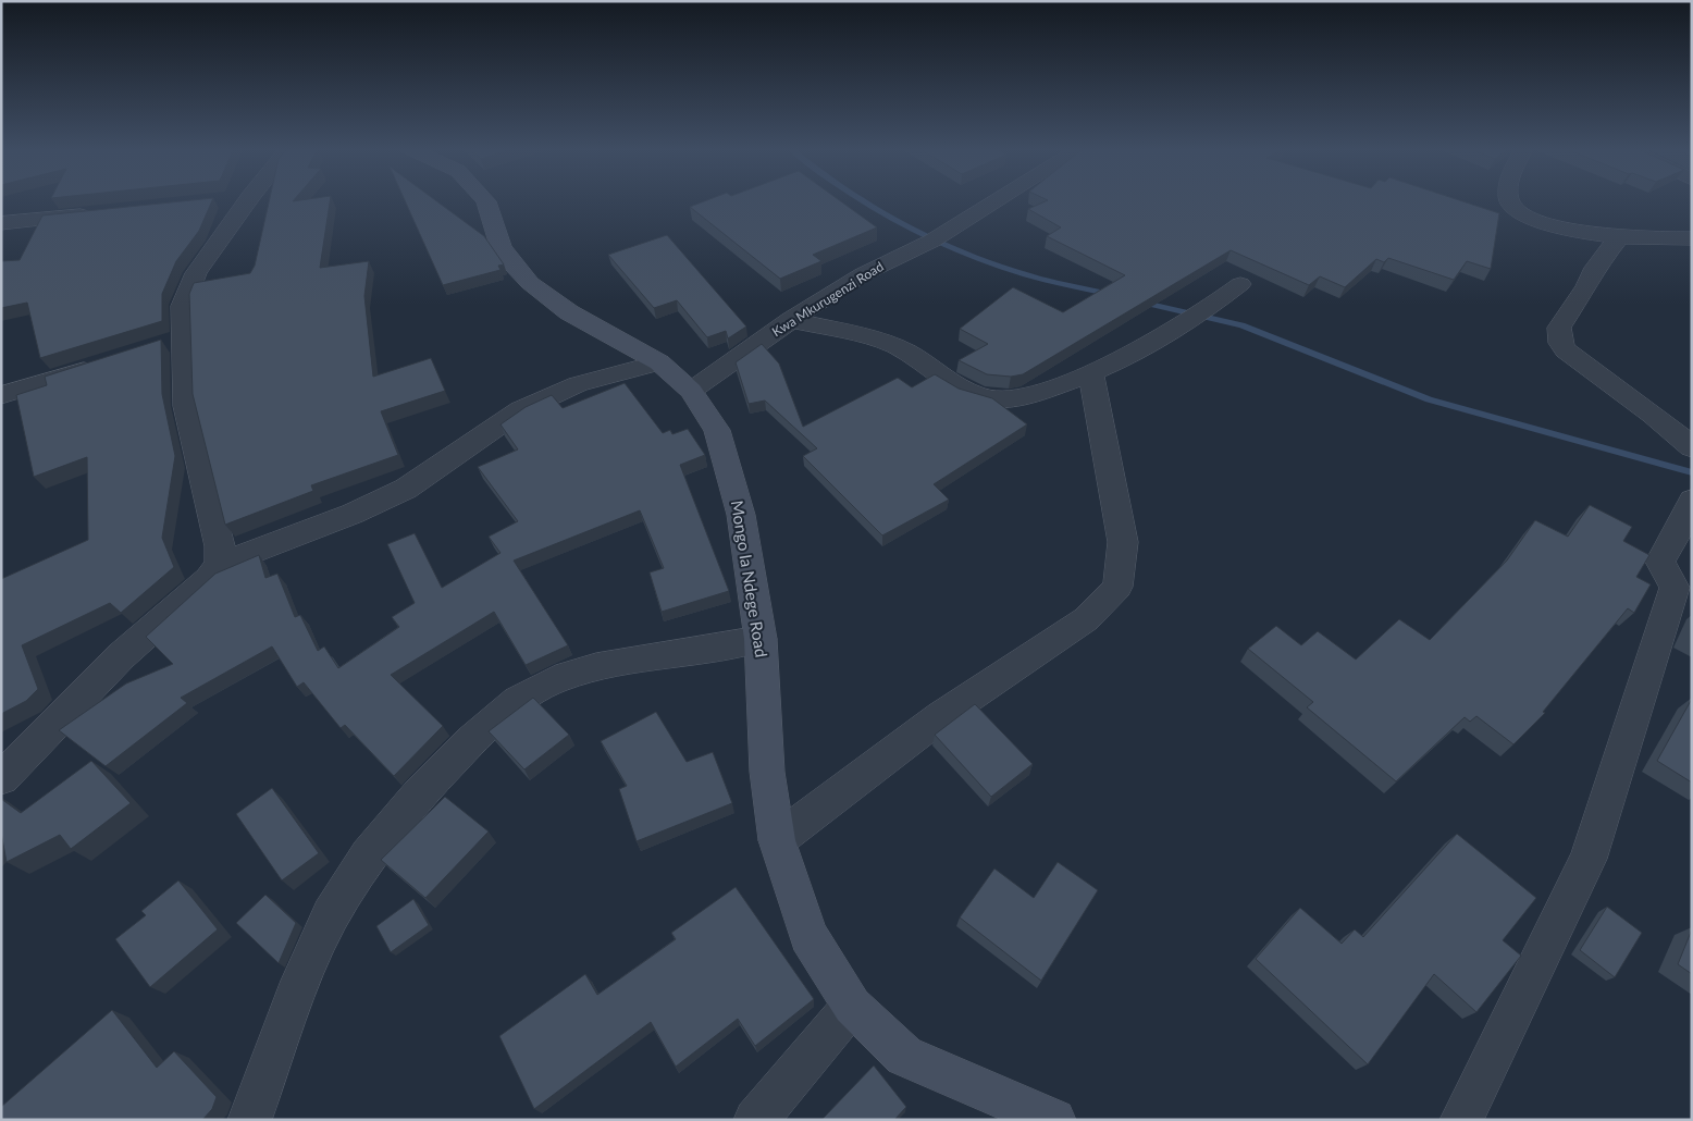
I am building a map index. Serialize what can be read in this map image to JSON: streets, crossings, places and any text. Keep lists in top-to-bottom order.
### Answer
{
  "streets": {
    "street": ["Kwa Mkurugenzi Road", "Mongo la Ndege Road"]
  },
  "crossings": [
    ["Kwa Mkurugenzi Road", "Mongo la Ndege Road"]
  ]
}
